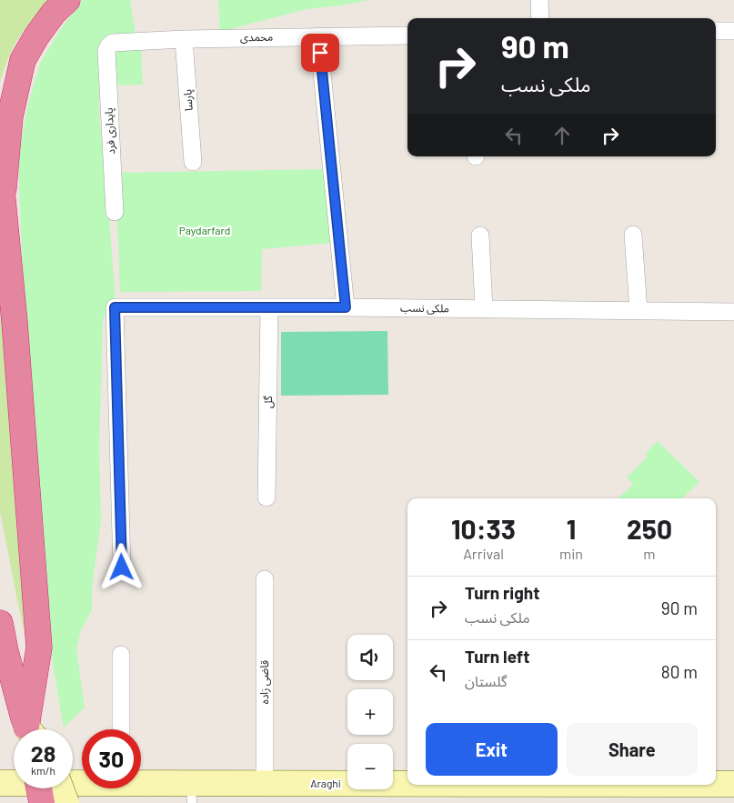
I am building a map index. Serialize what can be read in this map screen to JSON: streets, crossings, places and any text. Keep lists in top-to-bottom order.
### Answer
{
  "streets": {
    "main road": ["Araghi"],
    "street": [
      "محمدی",
      "پارسا",
      "پایداری فرد",
      "ملکی نسب",
      "گل",
      "قاضی زاده"
    ]
  },
  "crossings": [
    ["محمدی", "پارسا"],
    ["محمدی", "پایداری فرد"],
    ["ملکی نسب", "گل"],
    ["قاضی زاده", "Araghi"]
  ],
  "parks": ["Paydarfard"],
  "page": {
    "turn": ["90 m", "ملکی نسب"],
    "eta": [
      "10:33",
      "Arrival",
      "1",
      "min",
      "250",
      "m"
    ],
    "list": [
      {
        "name": "Turn right",
        "note": "ملکی نسب",
        "value": "90 m"
      },
      {
        "name": "Turn left",
        "note": "گلستان",
        "value": "80 m"
      }
    ],
    "map_buttons": ["+", "−"],
    "buttons": ["Exit", "Share"],
    "speed": "28 km/h",
    "limit": "30"
  }
}
